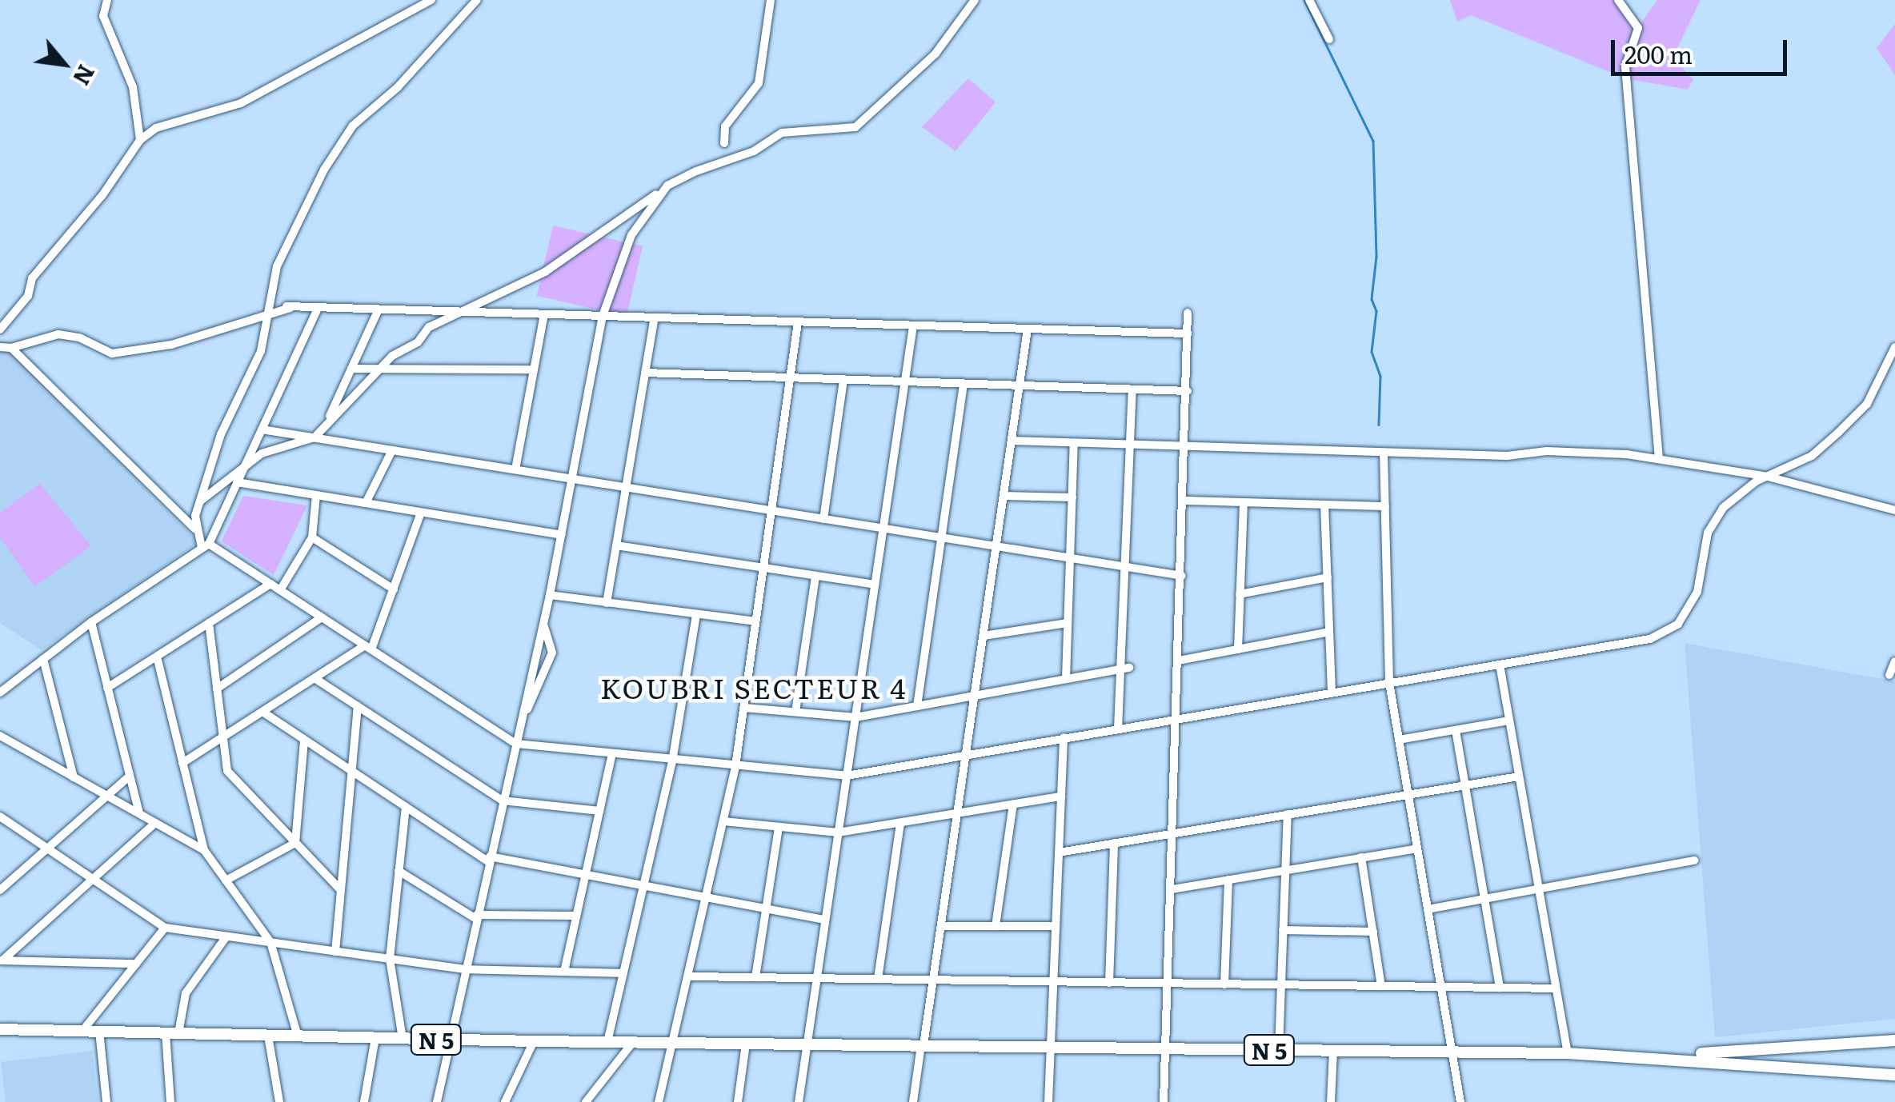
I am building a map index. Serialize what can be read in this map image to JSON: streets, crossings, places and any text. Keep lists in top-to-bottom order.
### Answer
{
  "streets": {
    "highway": ["N 5"]
  },
  "districts": ["KOUBRI SECTEUR 4"],
  "scale_bar": "200 m",
  "north": "bottom right"
}
